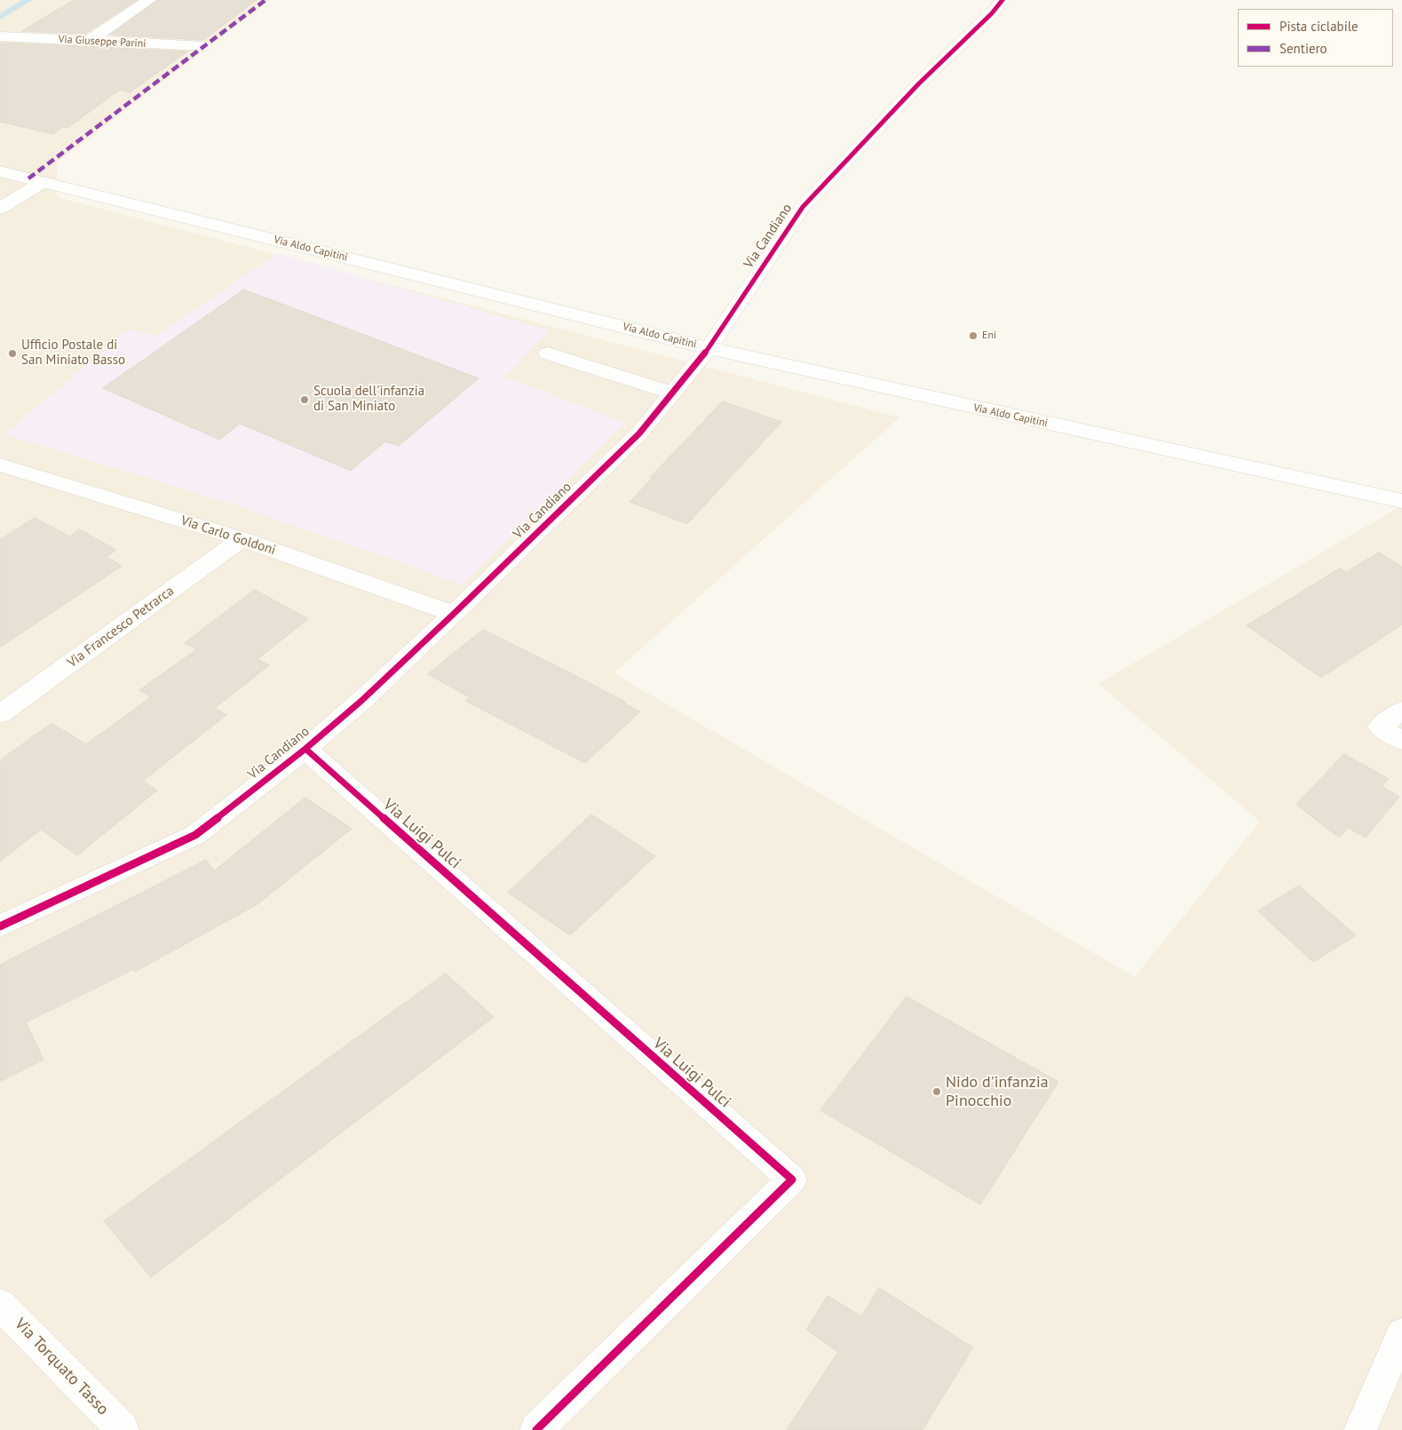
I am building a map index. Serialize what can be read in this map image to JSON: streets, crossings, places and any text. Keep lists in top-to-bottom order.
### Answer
{
  "streets": {
    "street": [
      "Via Giuseppe Parini",
      "Via Candiano",
      "Via Aldo Capitini",
      "Via Carlo Goldoni",
      "Via Francesco Petrarca",
      "Via Luigi Pulci",
      "Via Torquato Tasso"
    ]
  },
  "crossings": [
    ["Via Candiano", "Via Aldo Capitini"],
    ["Via Candiano", "Via Carlo Goldoni"],
    ["Via Candiano", "Via Luigi Pulci"],
    ["Via Carlo Goldoni", "Via Francesco Petrarca"]
  ],
  "places": [
    "Eni",
    "Ufficio Postale di San Miniato Basso",
    "Scuola dell'infanzia di San Miniato",
    "Nido d'infanzia Pinocchio"
  ],
  "legend": ["Pista ciclabile", "Sentiero"]
}
